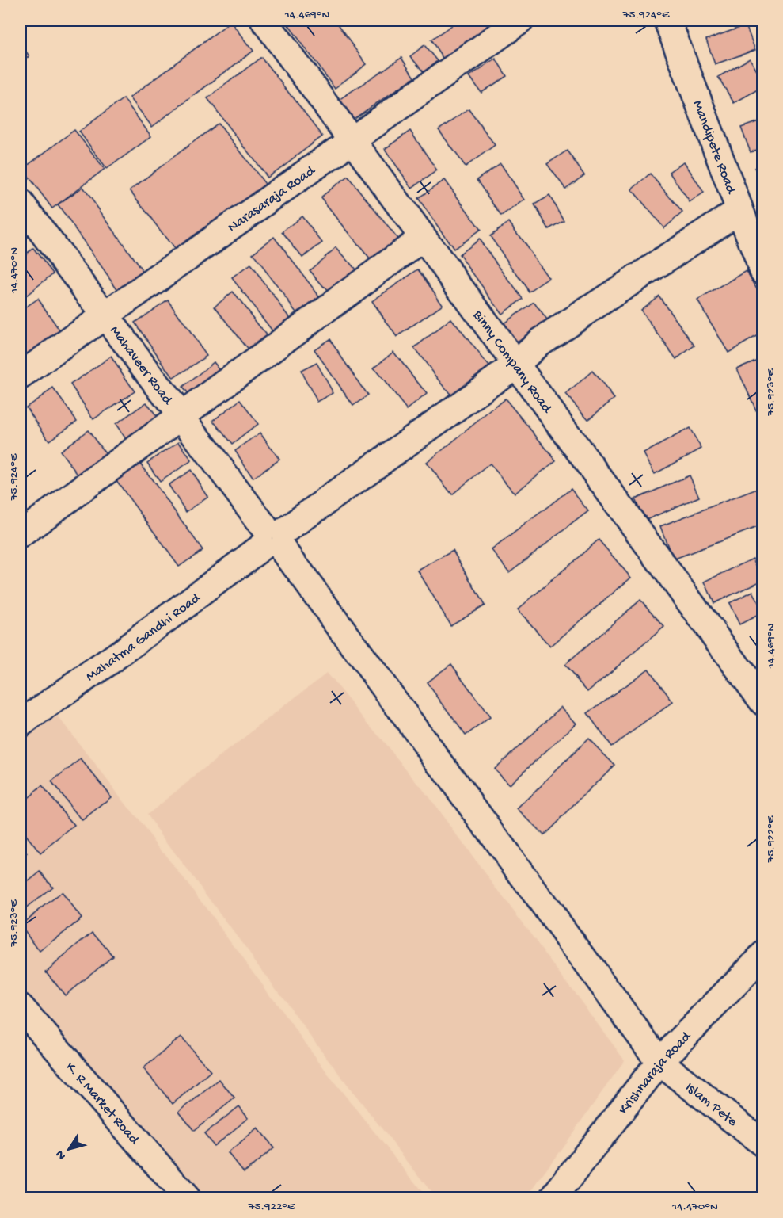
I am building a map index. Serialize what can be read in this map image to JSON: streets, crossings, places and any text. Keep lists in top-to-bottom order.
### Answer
{
  "streets": {
    "street": [
      "Mandipete Road",
      "Narasaraja Road",
      "Binny Company Road",
      "Mahaveer Road",
      "Mahatma Gandhi Road",
      "Krishnaraja Road",
      "K. R Market Road",
      "Islam Pete"
    ]
  },
  "crossings": [
    ["Mandipete Road", "Mahatma Gandhi Road"],
    ["Narasaraja Road", "Binny Company Road"],
    ["Narasaraja Road", "Mahaveer Road"],
    ["Binny Company Road", "Mahatma Gandhi Road"],
    ["Mahaveer Road", "Mahatma Gandhi Road"],
    ["Mahaveer Road", "Krishnaraja Road"],
    ["Mahaveer Road", "Islam Pete"],
    ["Krishnaraja Road", "Islam Pete"]
  ],
  "north": "bottom left",
  "coordinates": [
    "14.469°N",
    "75.924°E",
    "14.470°N",
    "75.923°E",
    "75.922°E"
  ]
}
